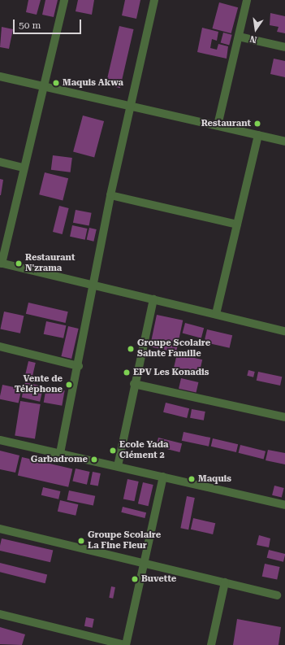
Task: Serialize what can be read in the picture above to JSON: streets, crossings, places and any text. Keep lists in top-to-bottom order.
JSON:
{
  "places": [
    "Maquis Akwa",
    "Restaurant",
    "Restaurant N'zrama",
    "Groupe Scolaire Sainte Famille",
    "EPV Les Konadis",
    "Vente de Téléphone",
    "Ecole Yada Clément 2",
    "Garbadrome",
    "Maquis",
    "Groupe Scolaire La Fine Fleur",
    "Buvette"
  ],
  "scale_bar": "50 m",
  "north": "bottom"
}
